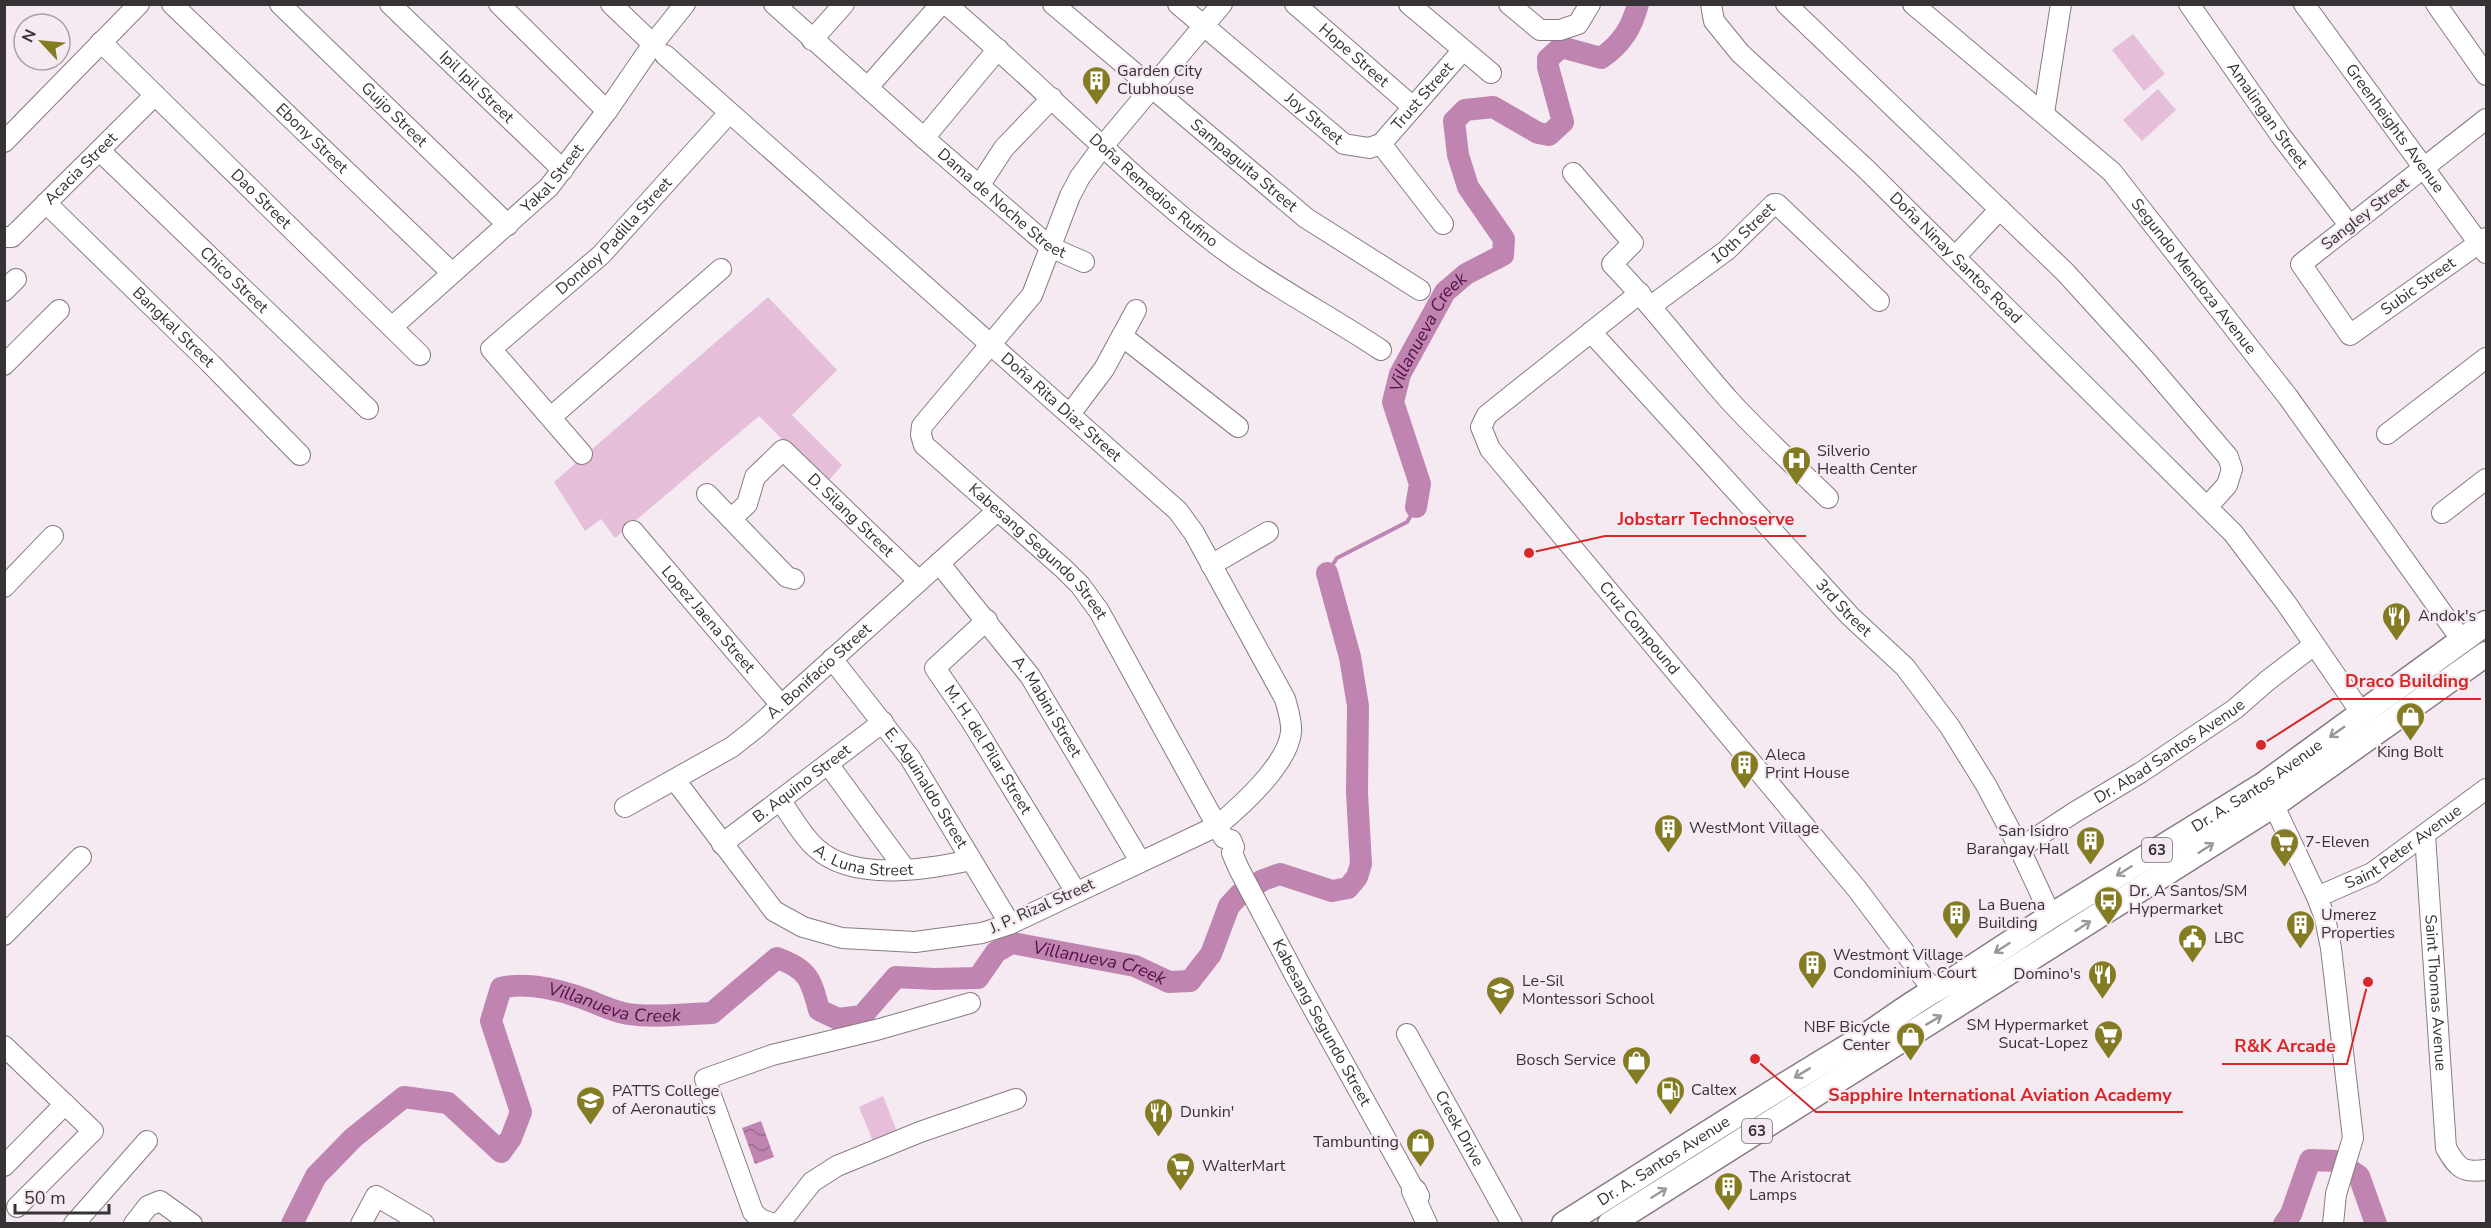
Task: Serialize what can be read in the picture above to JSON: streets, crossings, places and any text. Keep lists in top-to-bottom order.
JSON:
{
  "streets": {
    "main road": ["Dr. A. Santos Avenue", "63"],
    "street": [
      "Hope Street",
      "Ipil Ipil Street",
      "Trust Street",
      "Guijo Street",
      "Amalingan Street",
      "Joy Street",
      "Greenheights Avenue",
      "Ebony Street",
      "Sampaguita Street",
      "Acacia Street",
      "Yakal Street",
      "Doña Remedios Rufino",
      "Dao Street",
      "Dama de Noche Street",
      "Sangley Street",
      "Dondoy Padilla Street",
      "10th Street",
      "Doña Ninay Santos Road",
      "Segundo Mendoza Avenue",
      "Chico Street",
      "Subic Street",
      "Bangkal Street",
      "Doña Rita Diaz Street",
      "D. Silang Street",
      "Kabesang Segundo Street",
      "3rd Street",
      "Lopez Jaena Street",
      "Cruz Compound",
      "A. Bonifacio Street",
      "A. Mabini Street",
      "M. H. del Pilar Street",
      "Dr. Abad Santos Avenue",
      "B. Aquino Street",
      "E. Aguinaldo Street",
      "Saint Peter Avenue",
      "A. Luna Street",
      "J. P. Rizal Street",
      "Saint Thomas Avenue",
      "Creek Drive"
    ]
  },
  "crossings": [
    ["Hope Street", "Trust Street"],
    ["Ipil Ipil Street", "Yakal Street"],
    ["Trust Street", "Joy Street"],
    ["Guijo Street", "Yakal Street"],
    ["Amalingan Street", "Sangley Street"],
    ["Greenheights Avenue", "Sangley Street"],
    ["Greenheights Avenue", "Subic Street"],
    ["Ebony Street", "Yakal Street"],
    ["Acacia Street", "Dao Street"],
    ["Acacia Street", "Chico Street"],
    ["Acacia Street", "Bangkal Street"],
    ["Yakal Street", "Dao Street"],
    ["Yakal Street", "Doña Rita Diaz Street"],
    ["Doña Remedios Rufino", "Dama de Noche Street"],
    ["Dama de Noche Street", "Kabesang Segundo Street"],
    ["Sangley Street", "Subic Street"],
    ["Dondoy Padilla Street", "Doña Rita Diaz Street"],
    ["10th Street", "Cruz Compound"],
    ["Doña Ninay Santos Road", "Dr. Abad Santos Avenue"],
    ["Doña Ninay Santos Road", "Dr. A. Santos Avenue"],
    ["Segundo Mendoza Avenue", "Dr. A. Santos Avenue"],
    ["Doña Rita Diaz Street", "Kabesang Segundo Street"],
    ["Doña Rita Diaz Street", "J. P. Rizal Street"],
    ["D. Silang Street", "A. Bonifacio Street"],
    ["Kabesang Segundo Street", "A. Bonifacio Street"],
    ["Kabesang Segundo Street", "J. P. Rizal Street"],
    ["3rd Street", "Cruz Compound"],
    ["3rd Street", "Dr. Abad Santos Avenue"],
    ["3rd Street", "Dr. A. Santos Avenue"],
    ["Lopez Jaena Street", "A. Bonifacio Street"],
    ["Cruz Compound", "Dr. A. Santos Avenue"],
    ["A. Bonifacio Street", "A. Mabini Street"],
    ["A. Bonifacio Street", "E. Aguinaldo Street"],
    ["A. Bonifacio Street", "J. P. Rizal Street"],
    ["A. Mabini Street", "M. H. del Pilar Street"],
    ["A. Mabini Street", "J. P. Rizal Street"],
    ["M. H. del Pilar Street", "J. P. Rizal Street"],
    ["B. Aquino Street", "E. Aguinaldo Street"],
    ["B. Aquino Street", "A. Luna Street"],
    ["B. Aquino Street", "J. P. Rizal Street"],
    ["E. Aguinaldo Street", "A. Luna Street"],
    ["E. Aguinaldo Street", "J. P. Rizal Street"],
    ["Saint Peter Avenue", "Saint Thomas Avenue"]
  ],
  "water": ["Villanueva Creek"],
  "places": {
    "building": [
      "Garden City Clubhouse",
      "Aleca Print House",
      "WestMont Village",
      "San Isidro Barangay Hall",
      "La Buena Building",
      "Umerez Properties",
      "Westmont Village Condominium Court",
      "The Aristocrat Lamps"
    ],
    "hospital": ["Silverio Health Center"],
    "other": [
      "Jobstarr Technoserve",
      "Draco Building",
      "R&K Arcade",
      "Sapphire International Aviation Academy"
    ],
    "restaurant": ["Andok's", "Domino's", "Dunkin'"],
    "shop": [
      "King Bolt",
      "NBF Bicycle Center",
      "Bosch Service",
      "Tambunting"
    ],
    "supermarket": ["7-Eleven", "SM Hypermarket Sucat-Lopez", "WalterMart"],
    "bus stop": ["Dr. A Santos/SM Hypermarket"],
    "public building": ["LBC"],
    "school or university": ["Le-Sil Montessori School", "PATTS College of Aeronautics"],
    "fuel station": ["Caltex"]
  },
  "scale_bar": "50 m",
  "north": "top left"
}
